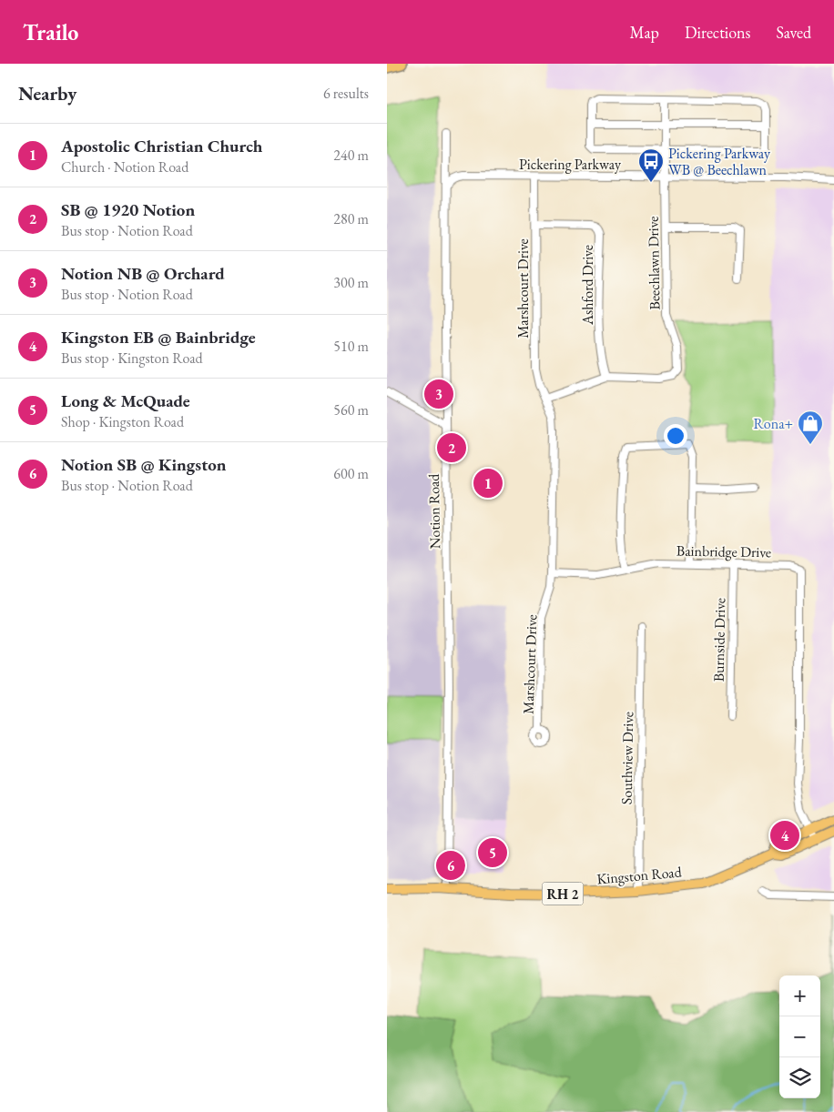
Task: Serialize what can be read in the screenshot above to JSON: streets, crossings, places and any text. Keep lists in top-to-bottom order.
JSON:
{
  "streets": {
    "main road": ["Kingston Road", "RH 2"],
    "street": [
      "Pickering Parkway",
      "Beechlawn Drive",
      "Ashford Drive",
      "Marshcourt Drive",
      "Notion Road",
      "Bainbridge Drive",
      "Burnside Drive",
      "Southview Drive"
    ]
  },
  "crossings": [
    ["Pickering Parkway", "Beechlawn Drive"],
    ["Pickering Parkway", "Marshcourt Drive"],
    ["Pickering Parkway", "Notion Road"],
    ["Beechlawn Drive", "Ashford Drive"],
    ["Beechlawn Drive", "Marshcourt Drive"],
    ["Ashford Drive", "Marshcourt Drive"],
    ["Marshcourt Drive", "Bainbridge Drive"],
    ["Notion Road", "Kingston Road"],
    ["Notion Road", "RH 2"],
    ["Bainbridge Drive", "Burnside Drive"],
    ["Bainbridge Drive", "Kingston Road"],
    ["Southview Drive", "Kingston Road"],
    ["Kingston Road", "RH 2"]
  ],
  "places": {
    "bus stop": ["Pickering Parkway WB @ Beechlawn"],
    "shop": ["Rona+"]
  },
  "page": {
    "header": "Trailo",
    "nav": ["Map", "Directions", "Saved"],
    "heading": ["Nearby", "6 results"],
    "list": [
      {
        "mark": "1",
        "name": "Apostolic Christian Church",
        "note": "Church · Notion Road",
        "value": "240 m"
      },
      {
        "mark": "2",
        "name": "SB @ 1920 Notion",
        "note": "Bus stop · Notion Road",
        "value": "280 m"
      },
      {
        "mark": "3",
        "name": "Notion NB @ Orchard",
        "note": "Bus stop · Notion Road",
        "value": "300 m"
      },
      {
        "mark": "4",
        "name": "Kingston EB @ Bainbridge",
        "note": "Bus stop · Kingston Road",
        "value": "510 m"
      },
      {
        "mark": "5",
        "name": "Long & McQuade",
        "note": "Shop · Kingston Road",
        "value": "560 m"
      },
      {
        "mark": "6",
        "name": "Notion SB @ Kingston",
        "note": "Bus stop · Notion Road",
        "value": "600 m"
      }
    ],
    "pins": [
      "3",
      "2",
      "1",
      "4",
      "5",
      "6"
    ],
    "map_buttons": ["+", "−"]
  }
}
